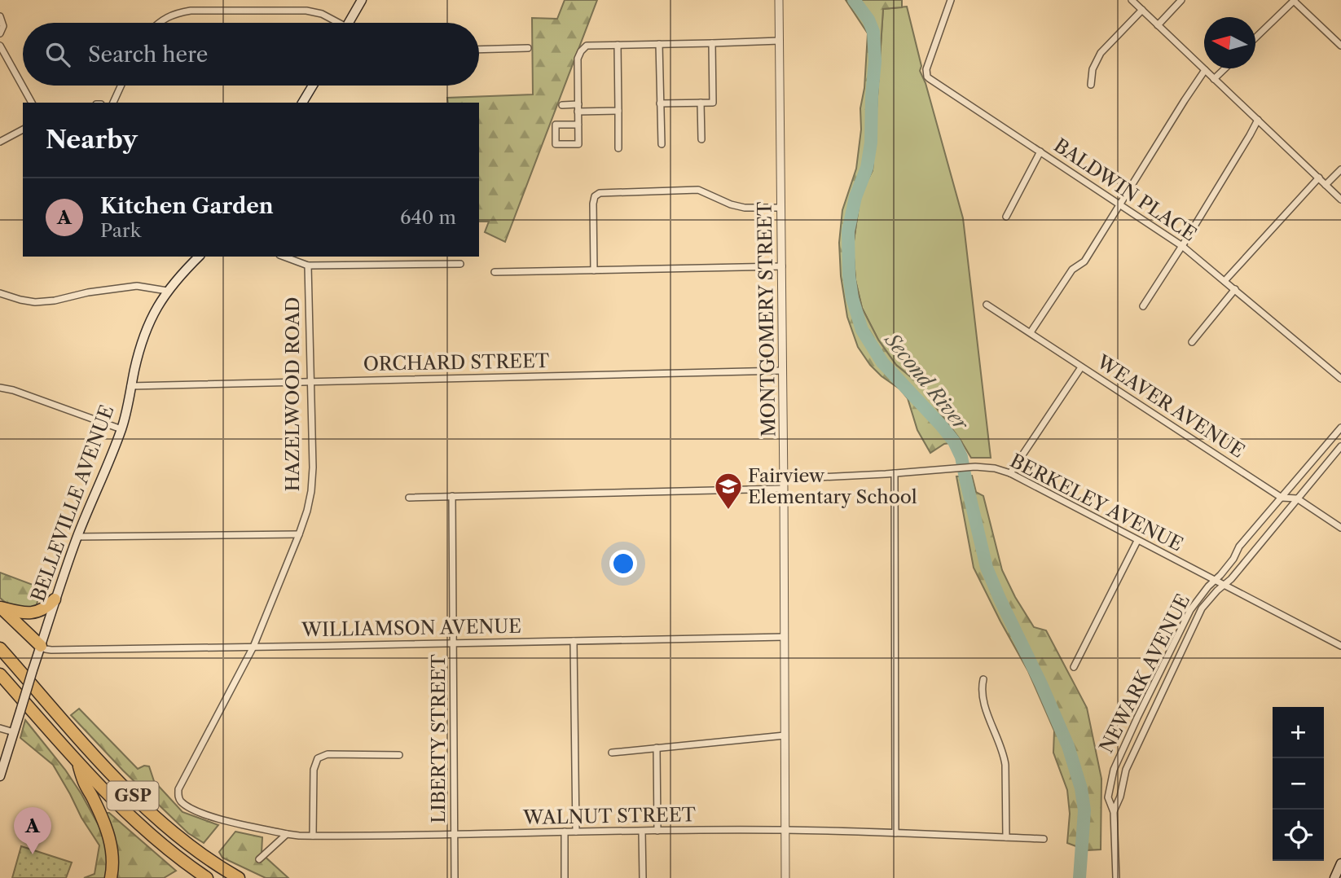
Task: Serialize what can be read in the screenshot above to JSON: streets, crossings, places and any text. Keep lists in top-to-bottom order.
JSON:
{
  "streets": {
    "highway": ["GSP"],
    "main road": ["BELLEVILLE AVENUE"],
    "street": [
      "BALDWIN PLACE",
      "MONTGOMERY STREET",
      "ORCHARD STREET",
      "HAZELWOOD ROAD",
      "WEAVER AVENUE",
      "BERKELEY AVENUE",
      "WILLIAMSON AVENUE",
      "NEWARK AVENUE",
      "LIBERTY STREET",
      "WALNUT STREET"
    ]
  },
  "crossings": [
    ["MONTGOMERY STREET", "ORCHARD STREET"],
    ["MONTGOMERY STREET", "BERKELEY AVENUE"],
    ["MONTGOMERY STREET", "WILLIAMSON AVENUE"],
    ["MONTGOMERY STREET", "WALNUT STREET"],
    ["ORCHARD STREET", "HAZELWOOD ROAD"],
    ["ORCHARD STREET", "BELLEVILLE AVENUE"],
    ["HAZELWOOD ROAD", "WILLIAMSON AVENUE"],
    ["HAZELWOOD ROAD", "WALNUT STREET"],
    ["WEAVER AVENUE", "NEWARK AVENUE"],
    ["BERKELEY AVENUE", "NEWARK AVENUE"],
    ["BELLEVILLE AVENUE", "WILLIAMSON AVENUE"],
    ["WILLIAMSON AVENUE", "LIBERTY STREET"],
    ["LIBERTY STREET", "WALNUT STREET"]
  ],
  "water": ["Second River"],
  "places": {
    "school or university": ["Fairview Elementary School"]
  },
  "north": "left",
  "page": {
    "search": "Search here",
    "heading": "Nearby",
    "list": [
      {
        "mark": "A",
        "name": "Kitchen Garden",
        "note": "Park",
        "value": "640 m"
      }
    ],
    "map_buttons": ["+", "−"],
    "pins": "A"
  }
}
